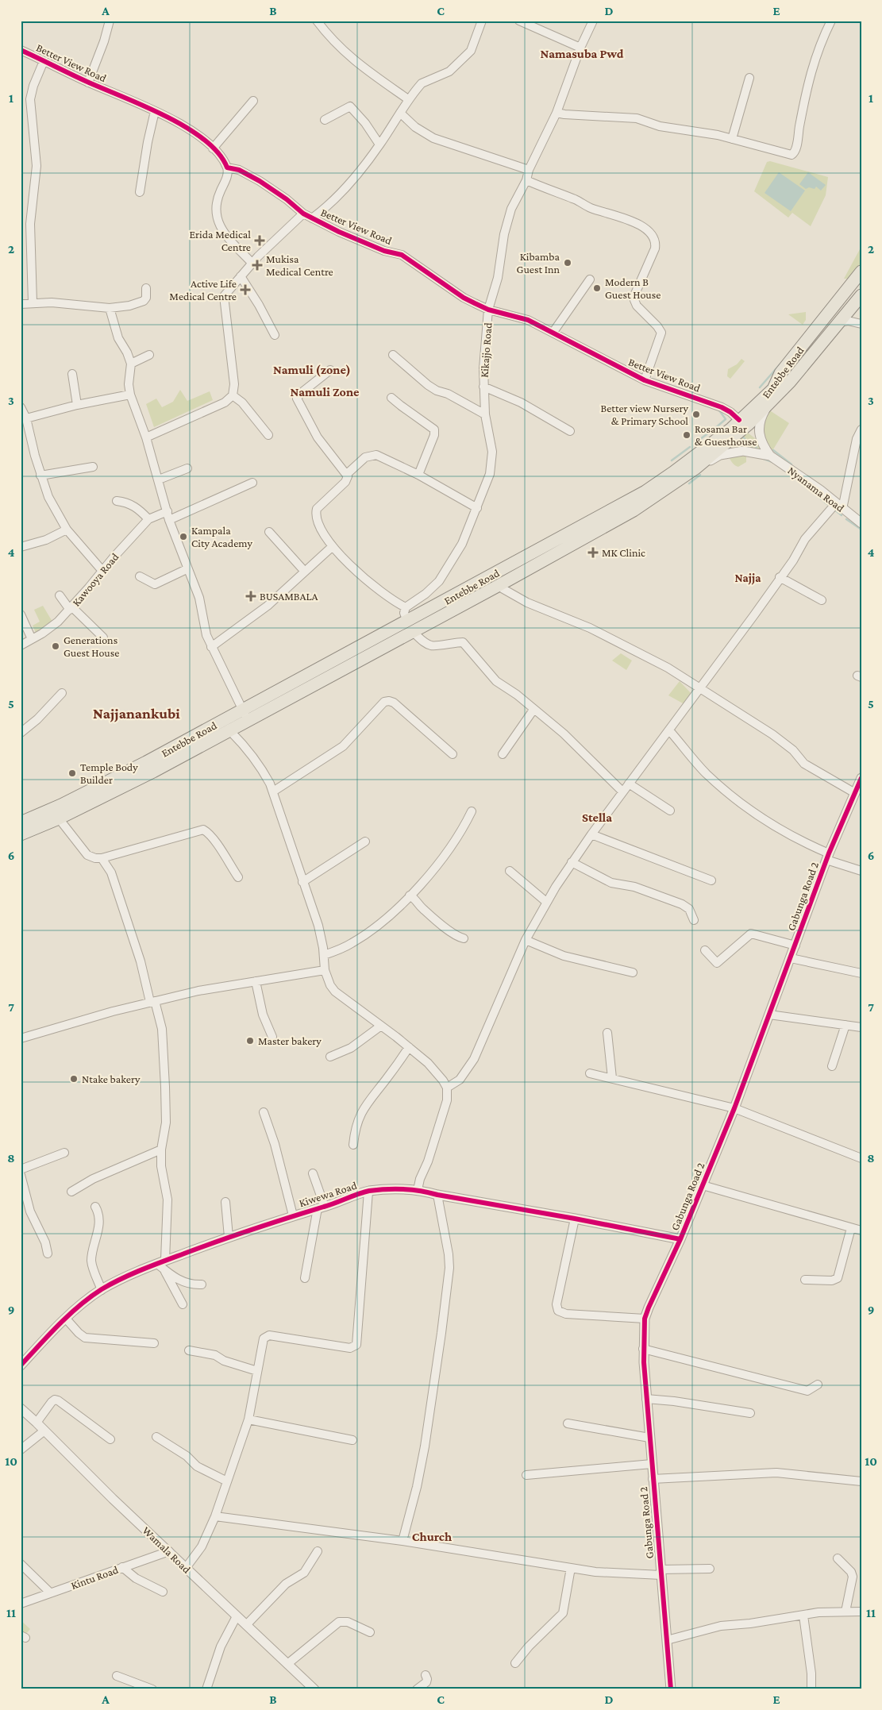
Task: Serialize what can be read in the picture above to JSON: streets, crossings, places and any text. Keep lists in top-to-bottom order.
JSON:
{
  "streets": {
    "main road": ["Entebbe Road"],
    "street": [
      "Better View Road",
      "Kikajjo Road",
      "Nyanama Road",
      "Kawooya Road",
      "Gabunga Road 2",
      "Kiwewa Road",
      "Wamala Road",
      "Kintu Road"
    ]
  },
  "crossings": [
    ["Better View Road", "Kikajjo Road"],
    ["Better View Road", "Entebbe Road"],
    ["Entebbe Road", "Nyanama Road"],
    ["Gabunga Road 2", "Kiwewa Road"],
    ["Wamala Road", "Kintu Road"]
  ],
  "districts": [
    "Namasuba Pwd",
    "Namuli (zone)",
    "Namuli Zone",
    "Najja",
    "Najjanankubi",
    "Stella",
    "Church"
  ],
  "places": {
    "health": [
      "Erida Medical Centre",
      "Mukisa Medical Centre",
      "Active Life Medical Centre",
      "MK Clinic",
      "BUSAMBALA"
    ],
    "other": [
      "Kibamba Guest Inn",
      "Modern B Guest House",
      "Better view Nursery & Primary School",
      "Rosama Bar & Guesthouse",
      "Kampala City Academy",
      "Generations Guest House",
      "Temple Body Builder",
      "Master bakery",
      "Ntake bakery"
    ]
  },
  "grid": {
    "columns": [
      "A",
      "B",
      "C",
      "D",
      "E"
    ],
    "rows": [
      "1",
      "2",
      "3",
      "4",
      "5",
      "6",
      "7",
      "8",
      "9",
      "10",
      "11"
    ]
  }
}
